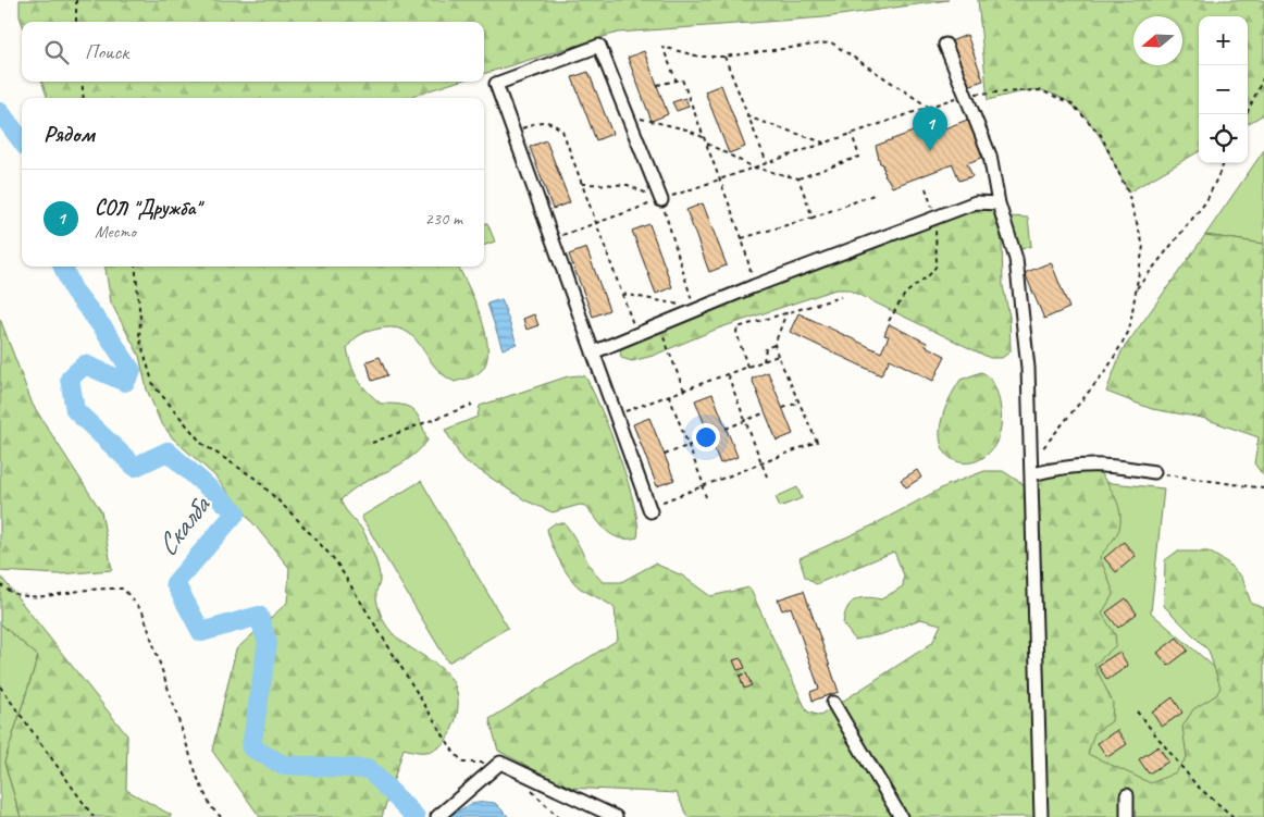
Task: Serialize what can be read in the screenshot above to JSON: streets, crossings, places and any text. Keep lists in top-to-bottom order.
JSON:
{
  "water": ["Скалба"],
  "north": "left",
  "page": {
    "map_buttons": ["+", "−"],
    "search": "Поиск",
    "heading": "Рядом",
    "pins": "1",
    "list": [
      {
        "mark": "1",
        "name": "СОЛ \"Дружба\"",
        "note": "Место",
        "value": "230 m"
      }
    ]
  }
}
